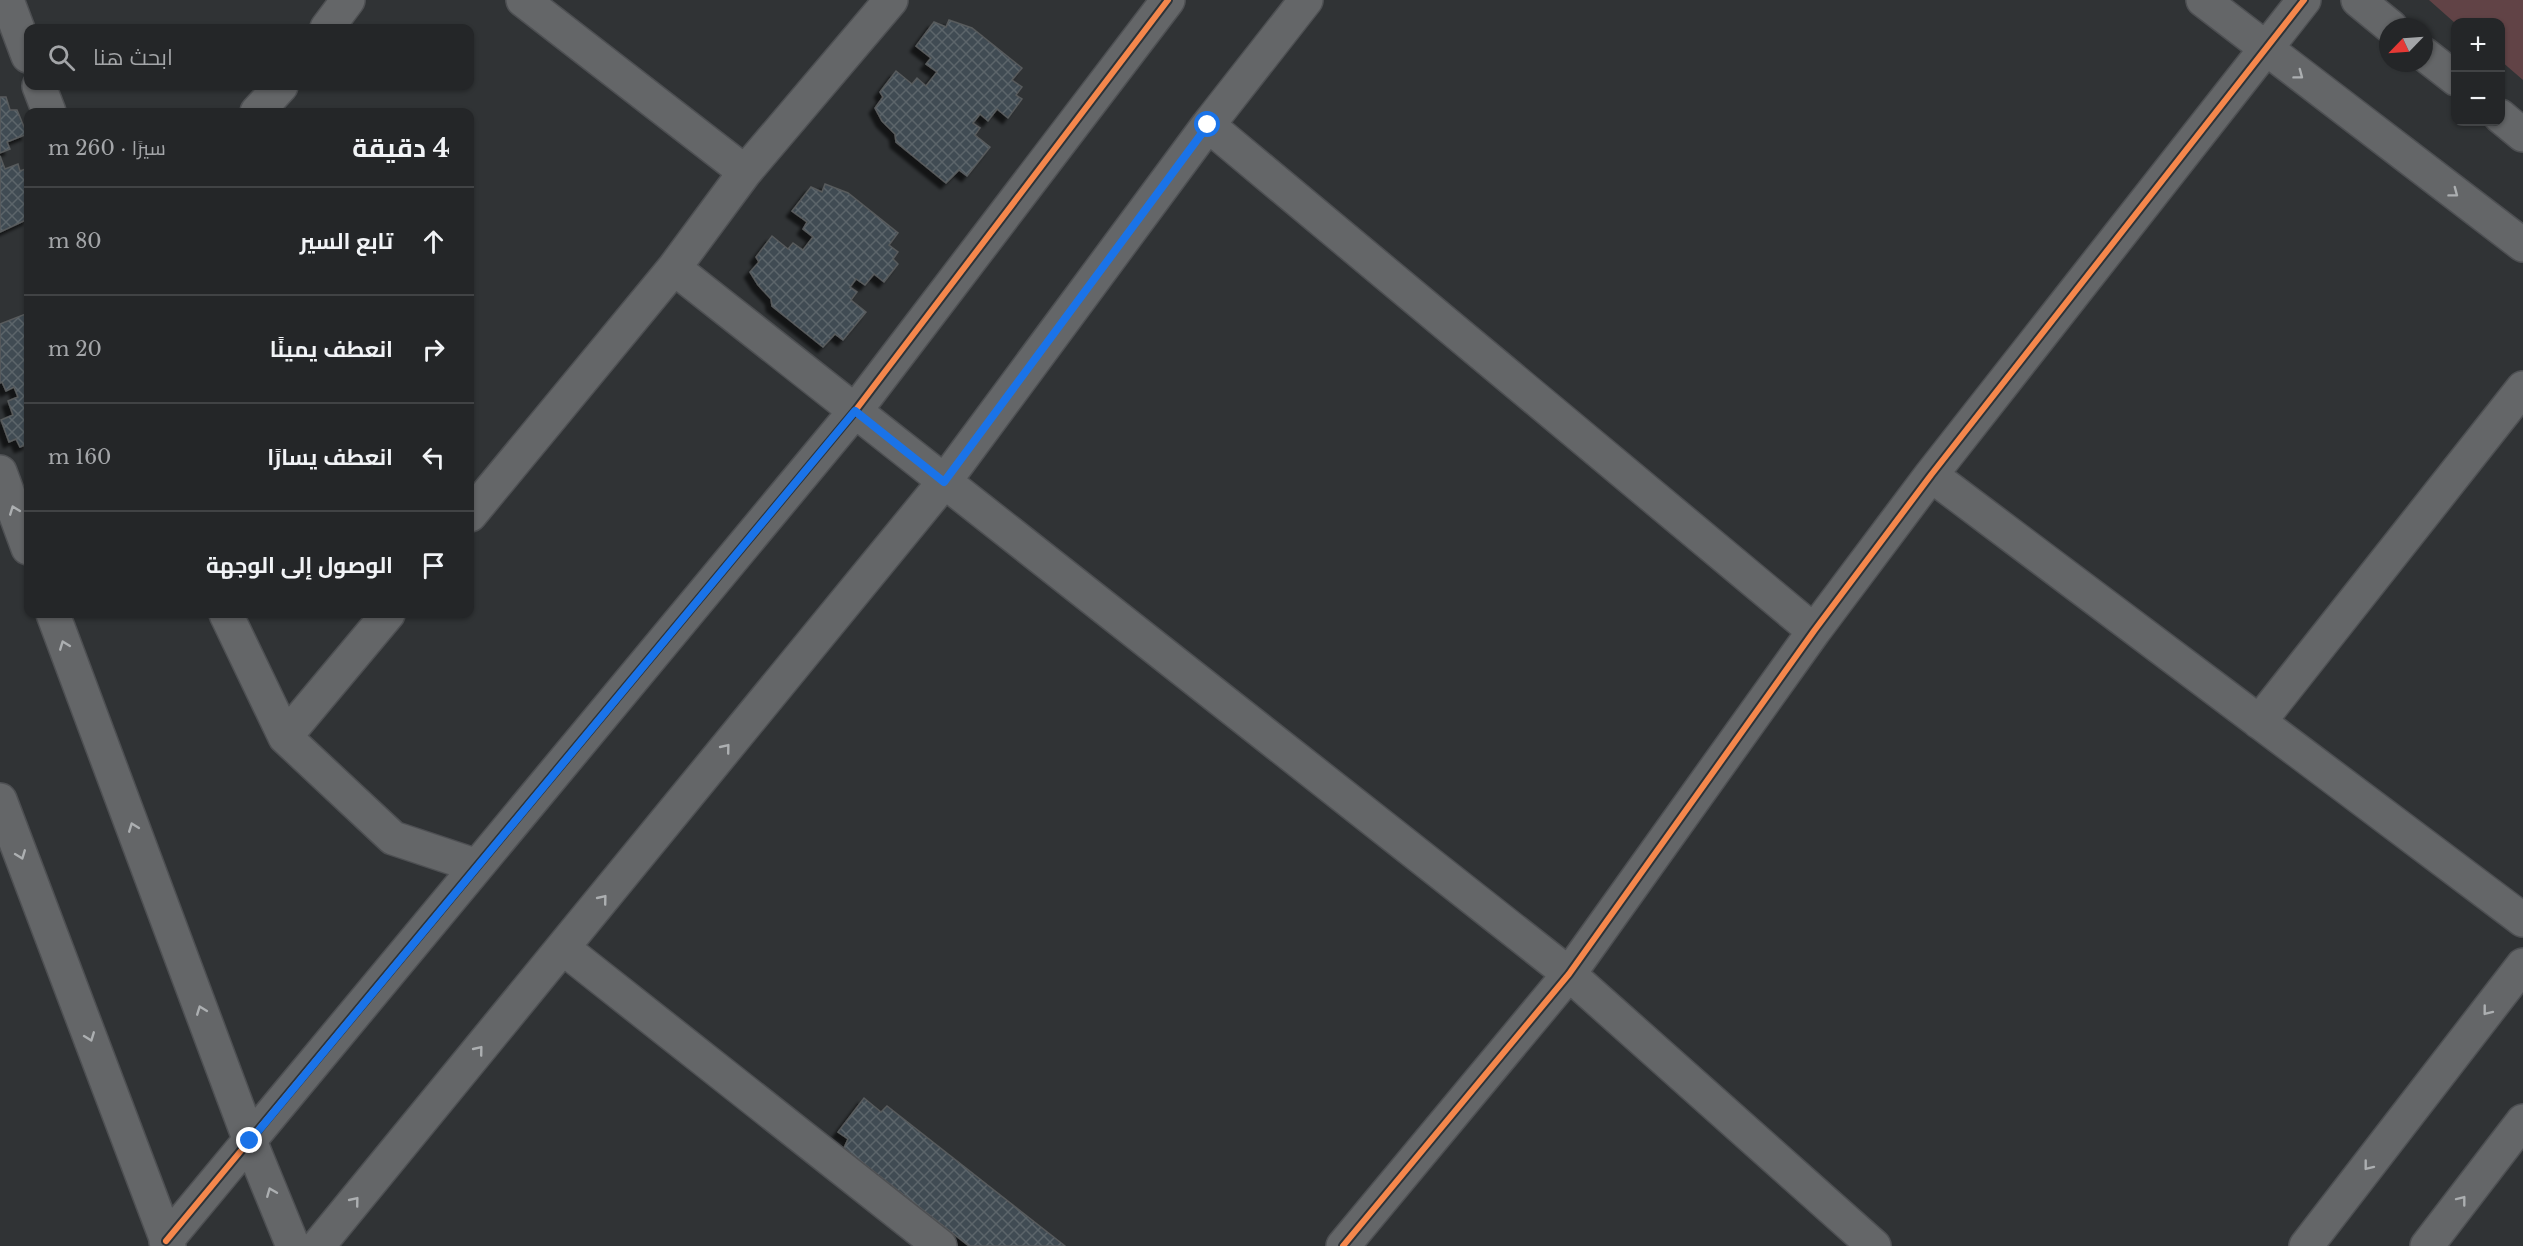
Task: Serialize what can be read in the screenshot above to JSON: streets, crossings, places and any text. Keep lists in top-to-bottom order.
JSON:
{
  "north": "bottom left",
  "page": {
    "map_buttons": ["+", "−"],
    "search": "ابحث هنا",
    "heading": ["4 دقيقة", "سيرًا · 260 m"],
    "list": [
      ["تابع السير", "80 m"],
      ["انعطف يمينًا", "20 m"],
      ["انعطف يسارًا", "160 m"],
      "الوصول إلى الوجهة"
    ]
  }
}
